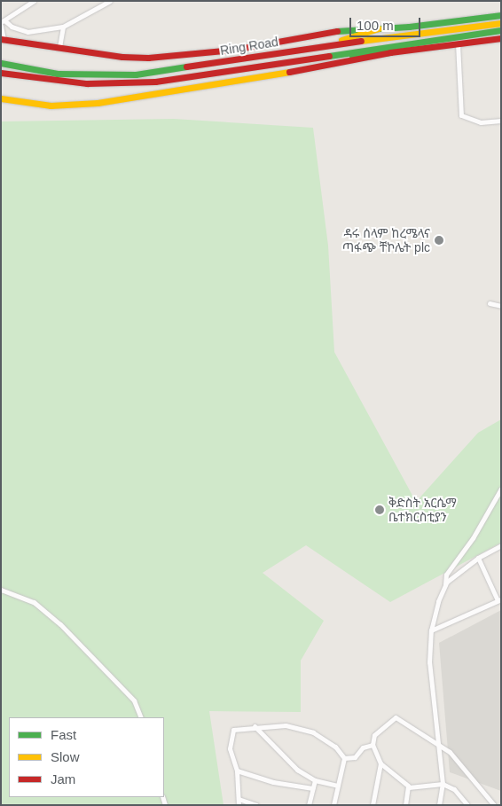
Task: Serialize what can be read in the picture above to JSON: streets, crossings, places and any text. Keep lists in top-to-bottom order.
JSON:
{
  "streets": {
    "main road": ["Ring Road"]
  },
  "places": ["ዳሩ ሰላም ከረሜላና ጣፋጭ ቸኮሌት plc", "ቅድስት አርሴማ ቤተክርስቲያን"],
  "legend": ["Fast", "Slow", "Jam"],
  "scale_bar": "100 m"
}
